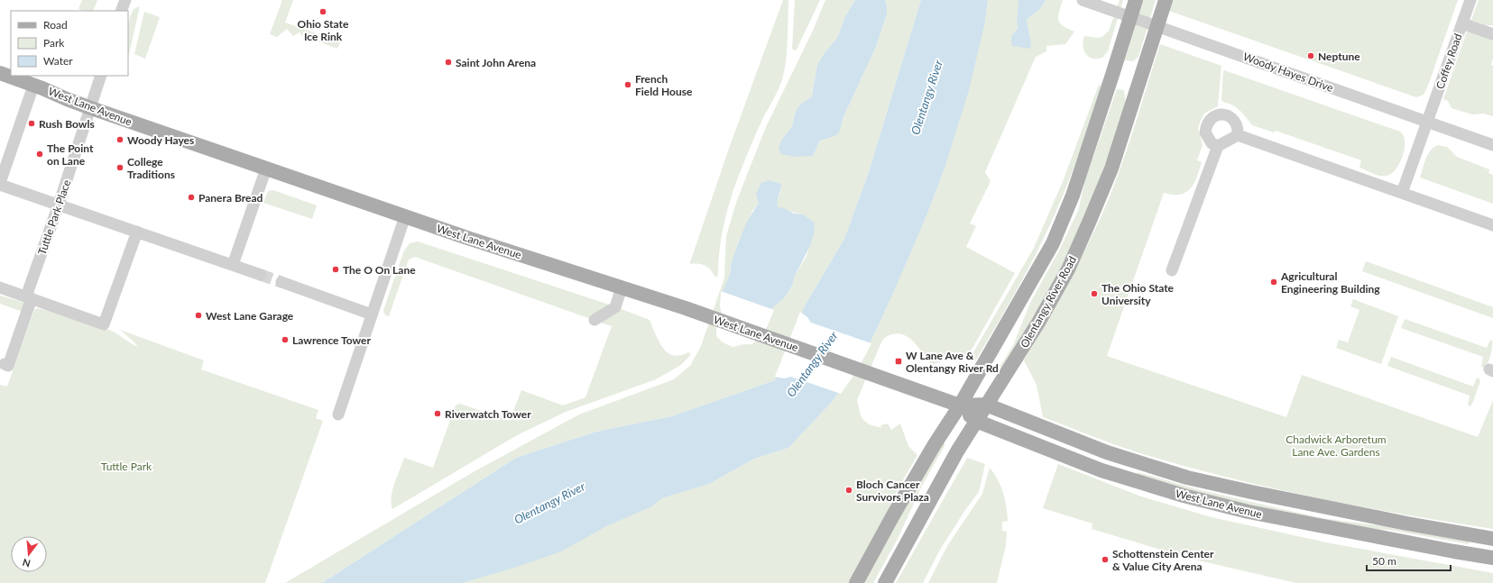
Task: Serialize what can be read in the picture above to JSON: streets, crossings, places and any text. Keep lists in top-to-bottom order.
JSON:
{
  "streets": {
    "main road": ["West Lane Avenue", "Olentangy River Road"],
    "street": ["Coffey Road", "Woody Hayes Drive", "Tuttle Park Place"]
  },
  "crossings": [
    ["Coffey Road", "Woody Hayes Drive"],
    ["West Lane Avenue", "Tuttle Park Place"],
    ["West Lane Avenue", "Olentangy River Road"]
  ],
  "water": ["Olentangy River"],
  "parks": ["Chadwick Arboretum Lane Ave. Gardens", "Tuttle Park"],
  "places": {
    "other": [
      "Ohio State Ice Rink",
      "Neptune",
      "Saint John Arena",
      "French Field House",
      "Rush Bowls",
      "Woody Hayes",
      "The Point on Lane",
      "College Traditions",
      "Panera Bread",
      "The O On Lane",
      "Agricultural Engineering Building",
      "The Ohio State University",
      "West Lane Garage",
      "Lawrence Tower",
      "Riverwatch Tower",
      "Bloch Cancer Survivors Plaza",
      "Schottenstein Center & Value City Arena"
    ],
    "transit": ["W Lane Ave & Olentangy River Rd"]
  },
  "legend": ["Road", "Park", "Water"],
  "scale_bar": "50 m",
  "north": "bottom"
}
